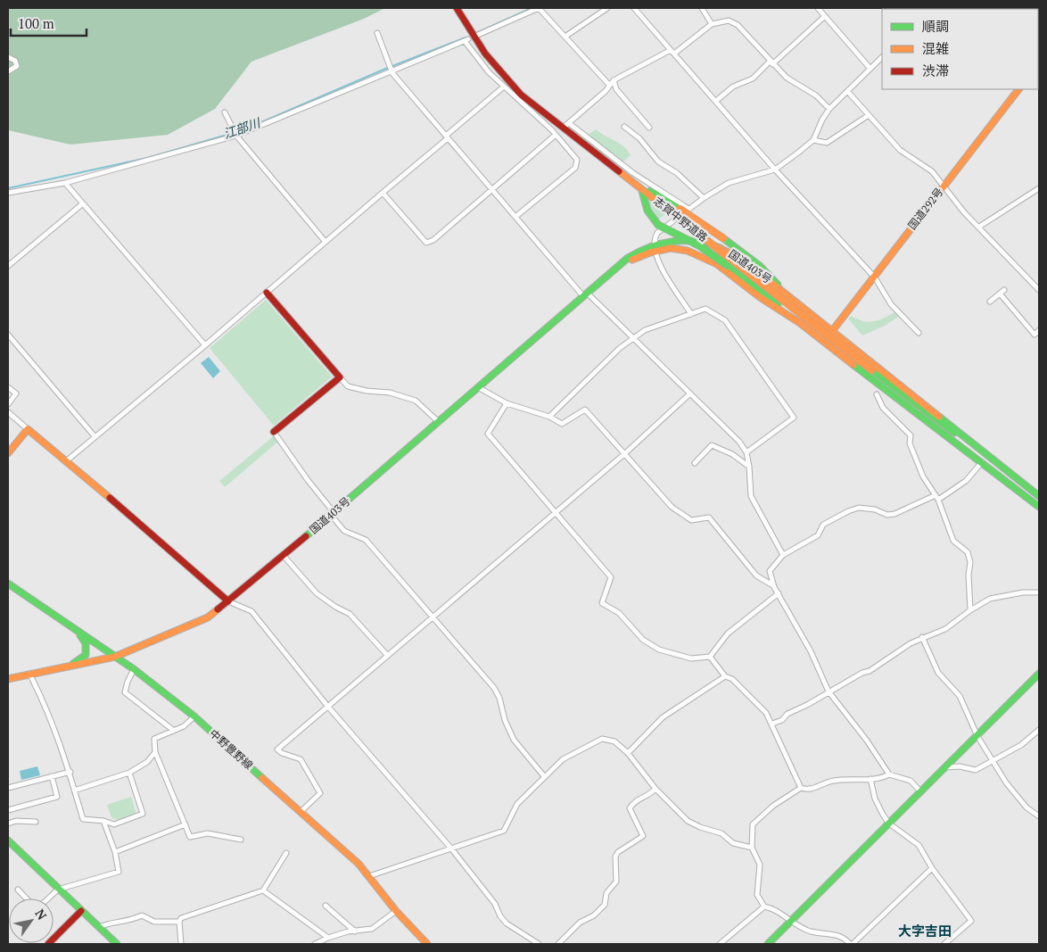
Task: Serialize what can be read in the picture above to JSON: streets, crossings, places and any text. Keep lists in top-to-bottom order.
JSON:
{
  "streets": {
    "main road": [
      "国道292号",
      "志賀中野道路",
      "国道403号",
      "中野豊野線"
    ]
  },
  "crossings": [
    ["国道292号", "国道403号"],
    ["国道403号", "中野豊野線"]
  ],
  "districts": ["大字吉田"],
  "water": ["江部川"],
  "legend": ["順調", "混雑", "渋滞"],
  "scale_bar": "100 m",
  "north": "top right"
}
